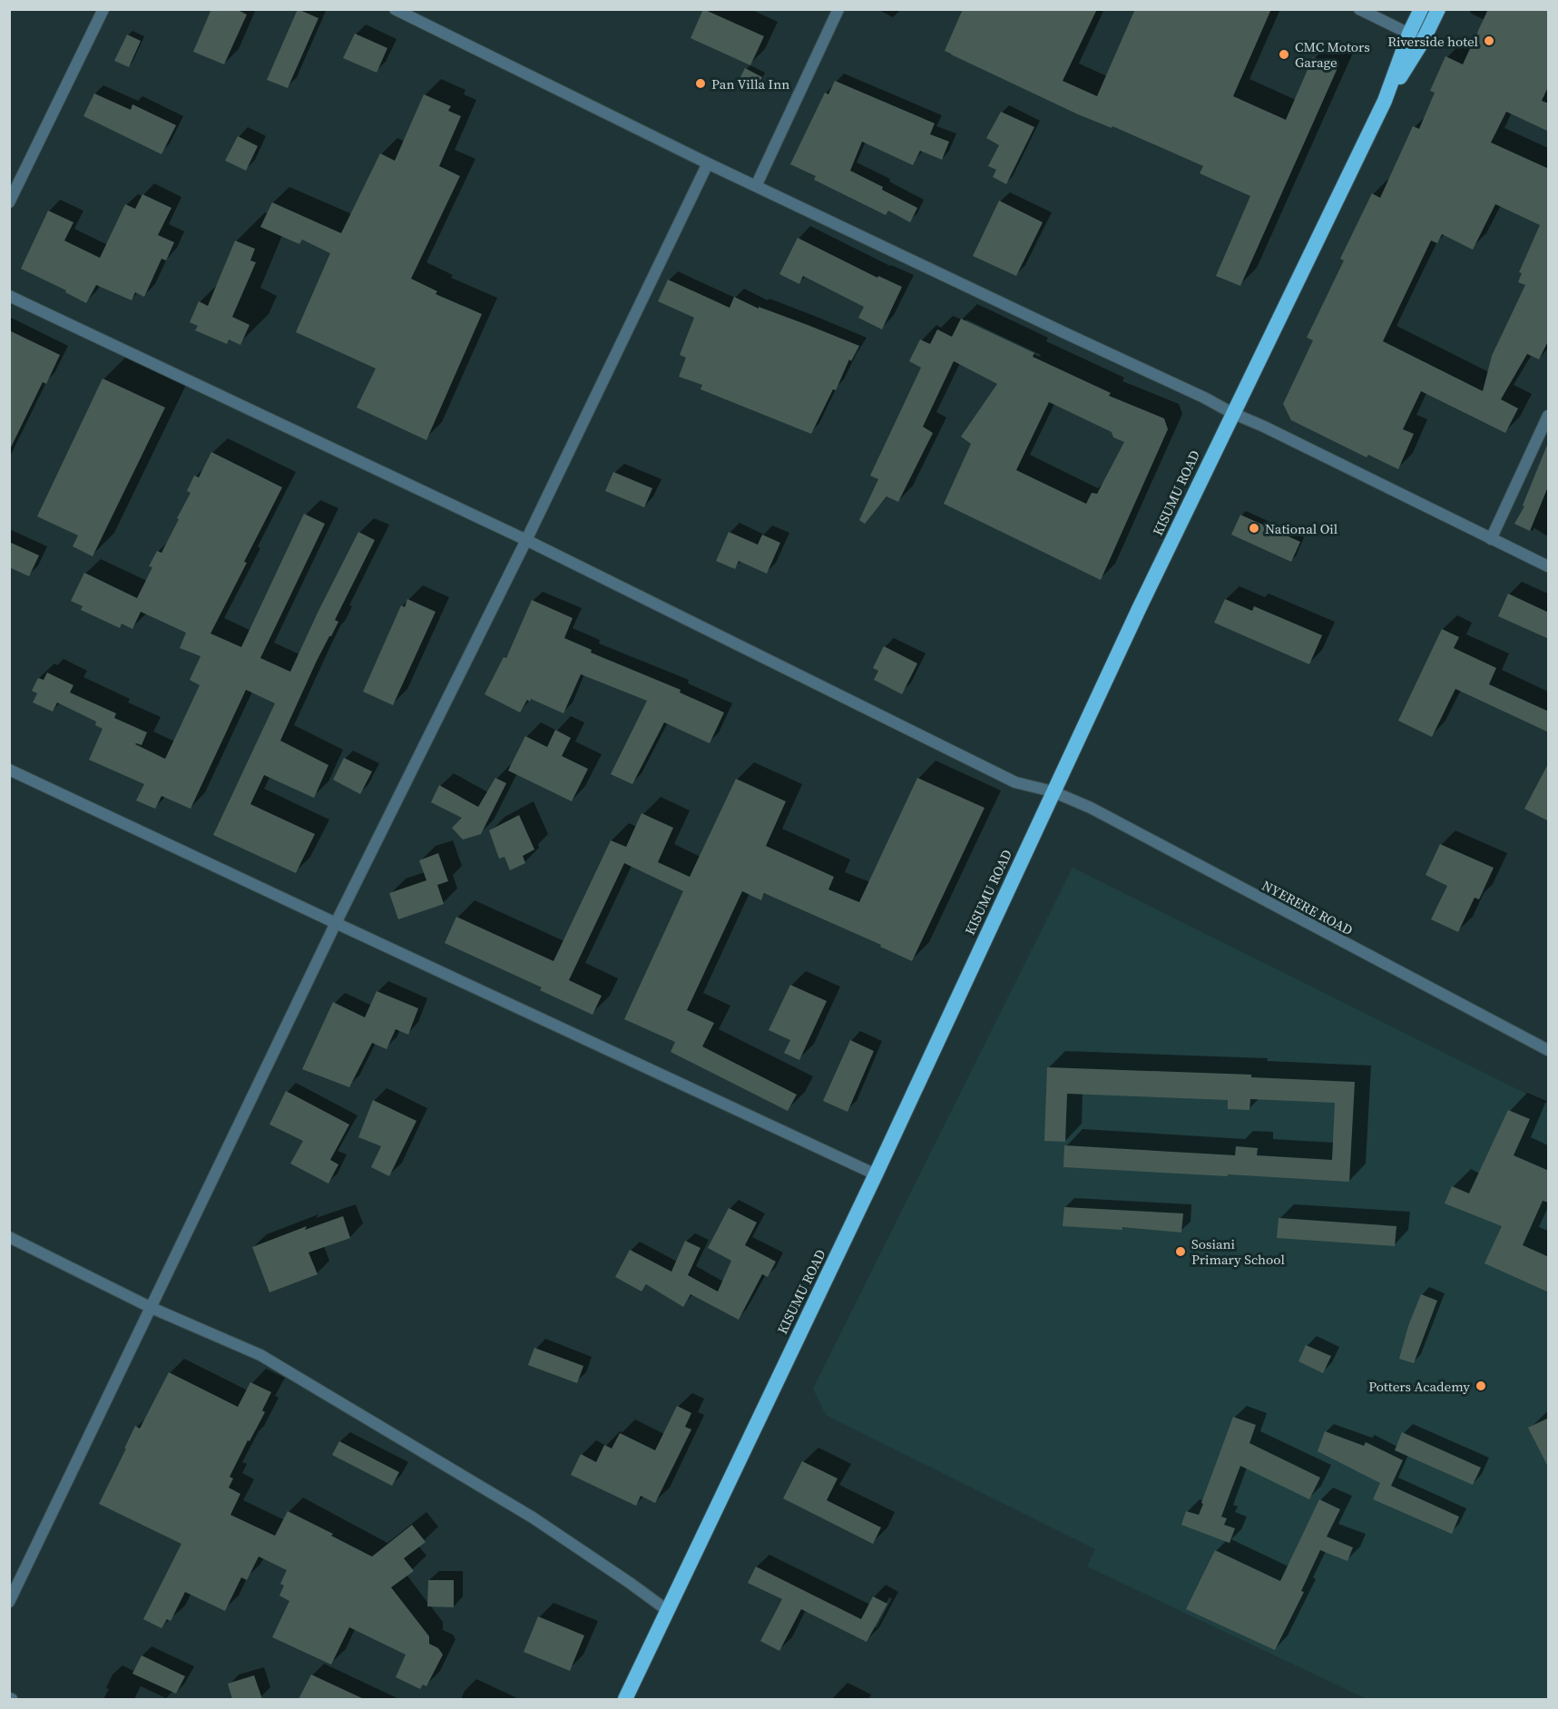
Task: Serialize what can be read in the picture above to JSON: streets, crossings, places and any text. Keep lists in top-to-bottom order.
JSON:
{
  "streets": {
    "highway": ["KISUMU ROAD"],
    "street": ["NYERERE ROAD"]
  },
  "crossings": [
    ["KISUMU ROAD", "NYERERE ROAD"]
  ],
  "places": [
    "Riverside hotel",
    "CMC Motors Garage",
    "Pan Villa Inn",
    "National Oil",
    "Sosiani Primary School",
    "Potters Academy"
  ]
}
